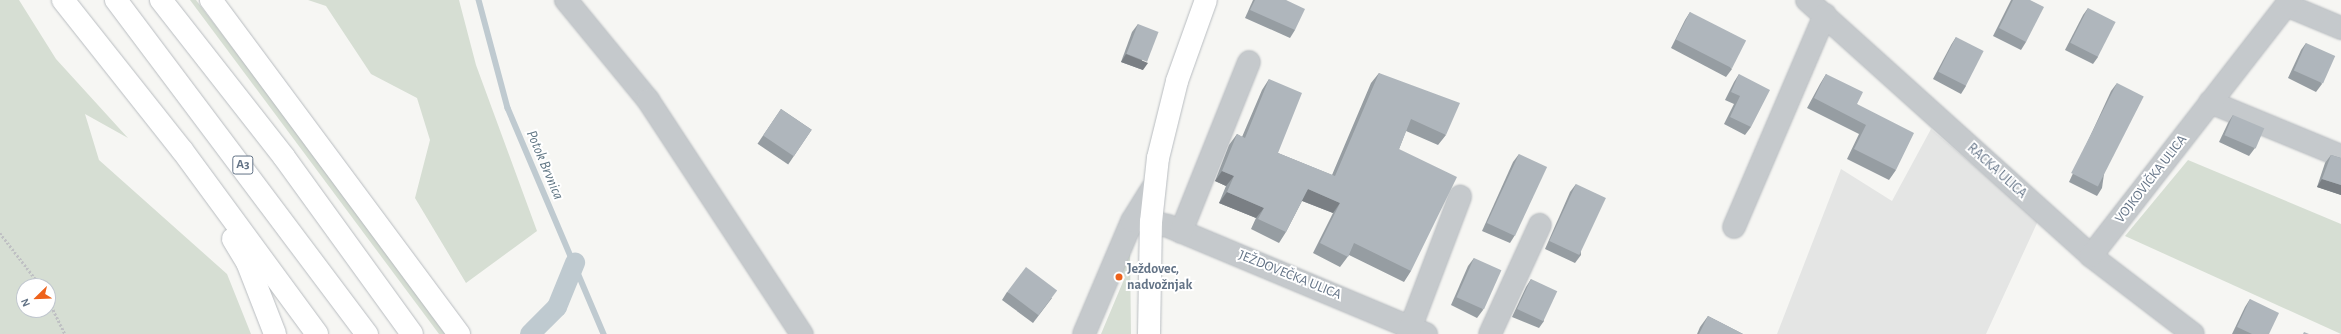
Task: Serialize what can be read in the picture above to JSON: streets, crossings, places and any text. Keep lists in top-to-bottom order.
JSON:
{
  "streets": {
    "main road": ["A3"],
    "street": ["RACKA ULICA", "VOJKOVIČKA ULICA", "JEŽDOVEČKA ULICA"]
  },
  "crossings": [
    ["RACKA ULICA", "VOJKOVIČKA ULICA"]
  ],
  "water": ["Potok Brvnica"],
  "places": ["Ježdovec, nadvožnjak"],
  "north": "bottom left"
}
